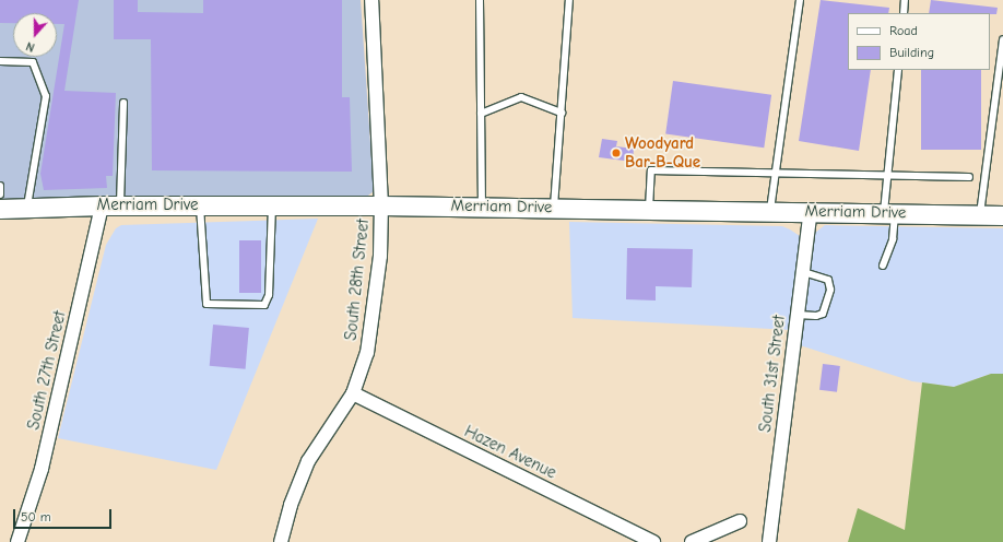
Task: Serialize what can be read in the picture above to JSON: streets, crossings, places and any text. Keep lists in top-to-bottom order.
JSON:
{
  "streets": {
    "main road": ["Merriam Drive"],
    "street": [
      "South 28th Street",
      "South 27th Street",
      "South 31st Street",
      "Hazen Avenue"
    ]
  },
  "crossings": [
    ["Merriam Drive", "South 28th Street"],
    ["Merriam Drive", "South 27th Street"],
    ["Merriam Drive", "South 31st Street"],
    ["South 28th Street", "Hazen Avenue"]
  ],
  "places": ["Woodyard Bar-B-Que"],
  "legend": ["Road", "Building"],
  "scale_bar": "50 m",
  "north": "bottom"
}
